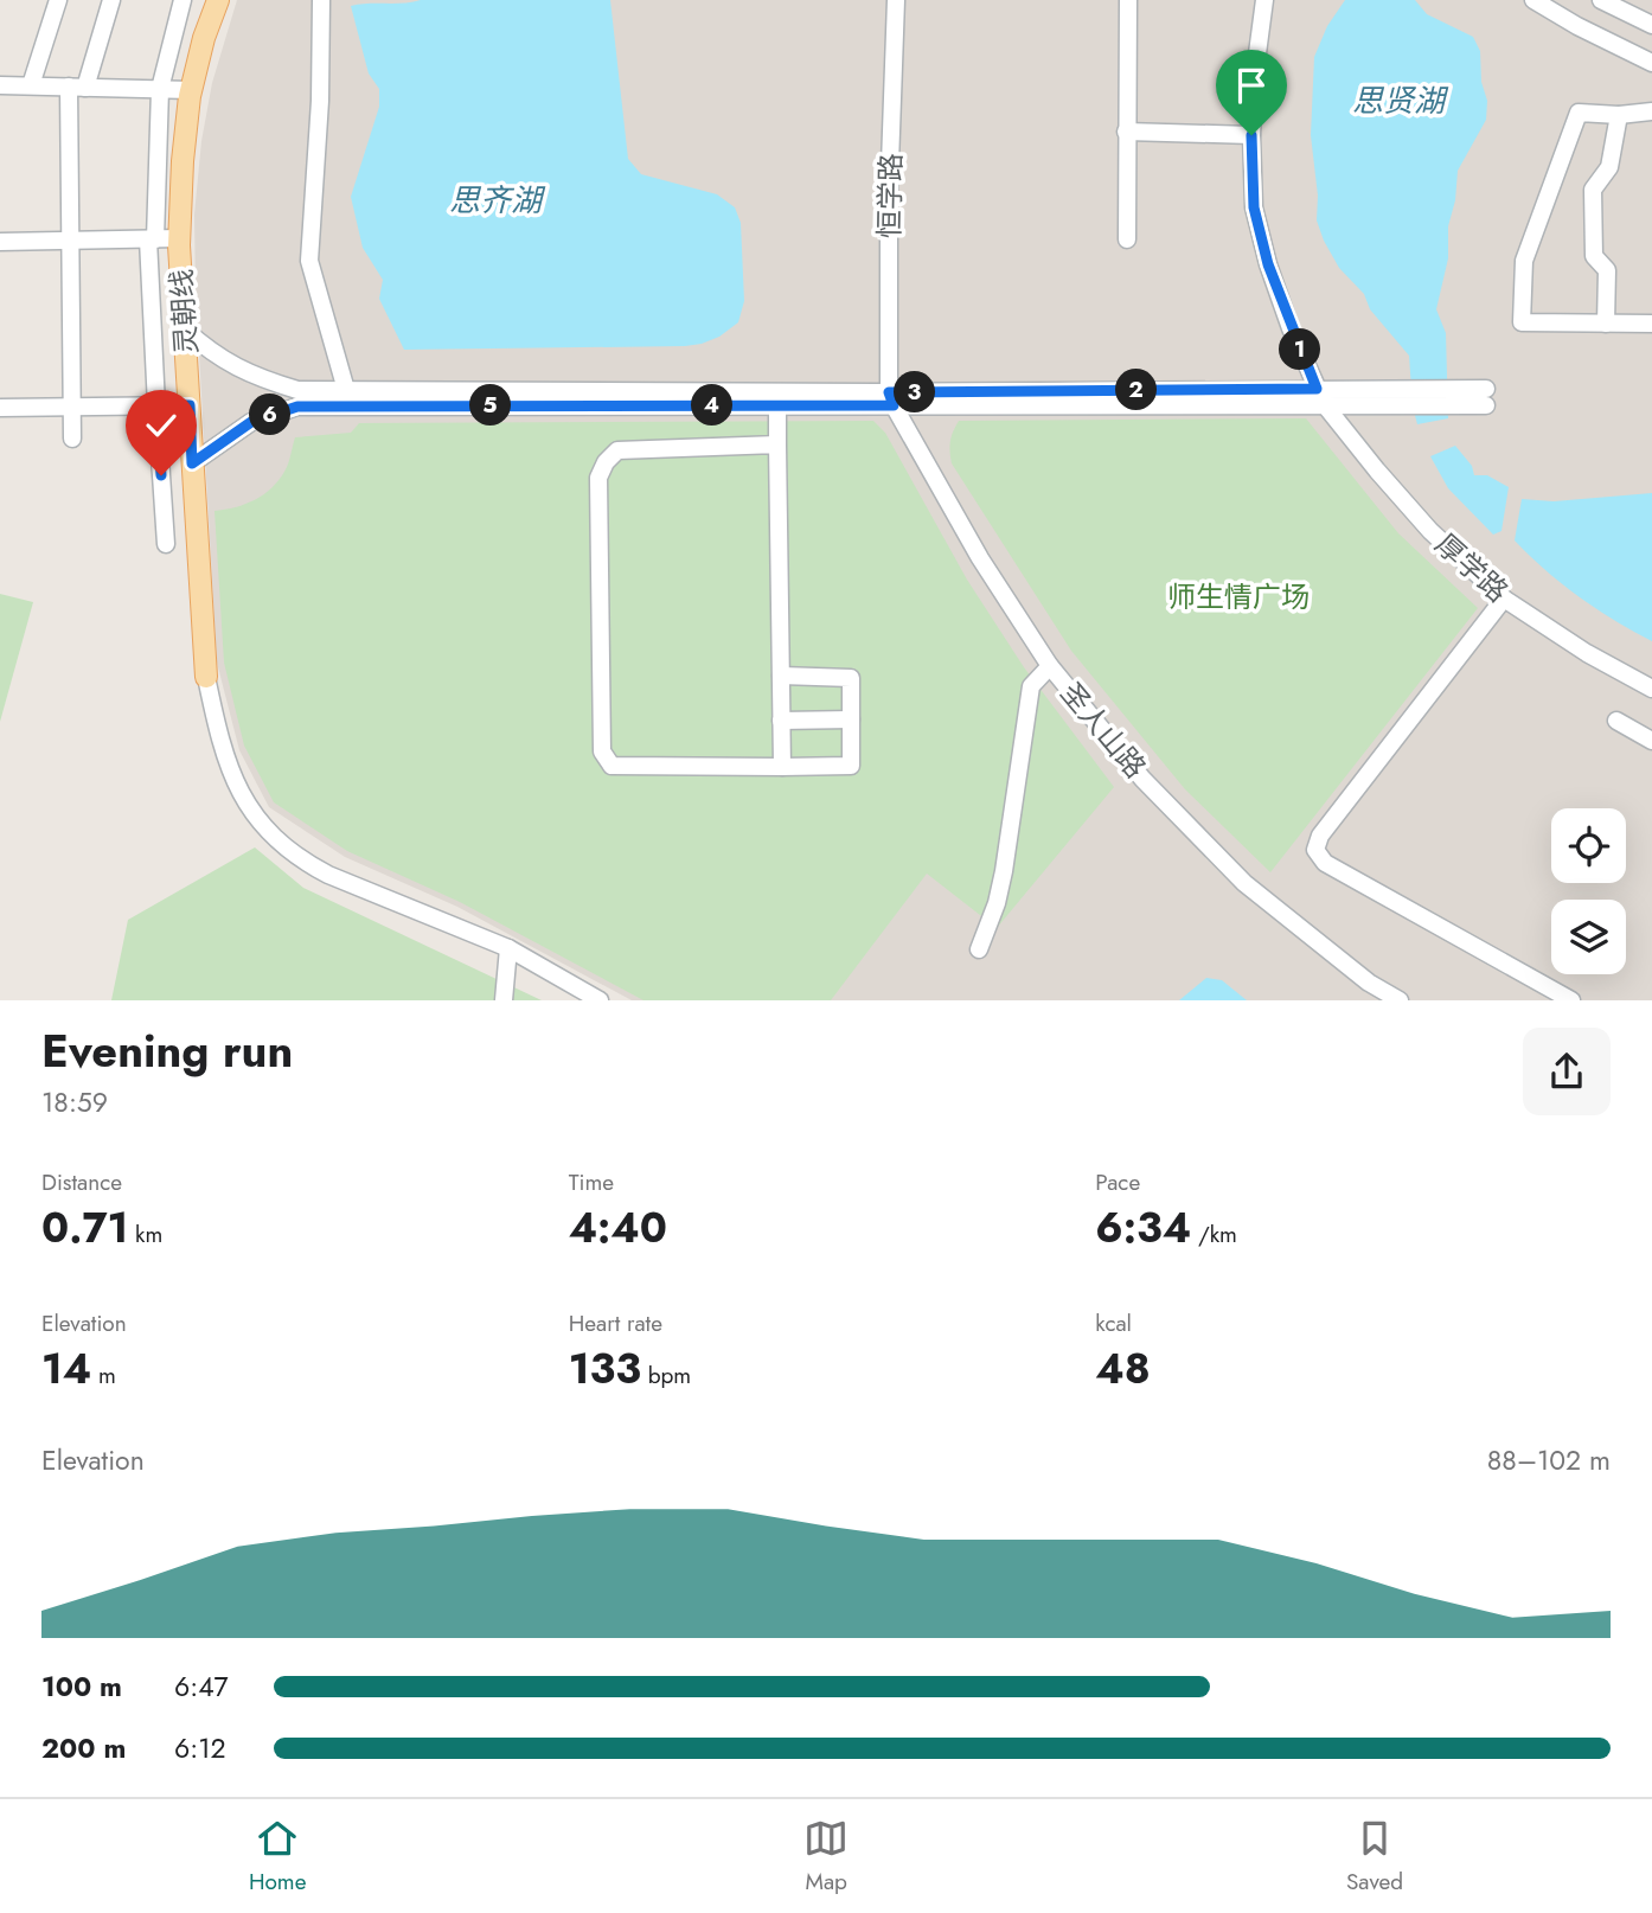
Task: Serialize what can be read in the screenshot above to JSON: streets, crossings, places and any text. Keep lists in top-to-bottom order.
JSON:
{
  "streets": {
    "main road": ["灵朝线"],
    "street": ["恒学路", "厚学路", "圣人山路"]
  },
  "crossings": [
    ["恒学路", "圣人山路"]
  ],
  "water": ["思贤湖", "思齐湖"],
  "parks": ["师生情广场"],
  "page": {
    "pins": [
      "1",
      "2",
      "3",
      "4",
      "5",
      "6"
    ],
    "heading": ["Evening run", "18:59"],
    "stats": [
      ["Distance", "0.71 km"],
      ["Time", "4:40"],
      ["Pace", "6:34 /km"],
      ["Elevation", "14 m"],
      ["Heart rate", "133 bpm"],
      ["kcal", "48"]
    ],
    "chart": ["Elevation", "88–102 m"],
    "list": [
      {
        "name": "100 m",
        "note": "6:47"
      },
      {
        "name": "200 m",
        "note": "6:12"
      }
    ],
    "tabs": ["Home", "Map", "Saved"]
  }
}
